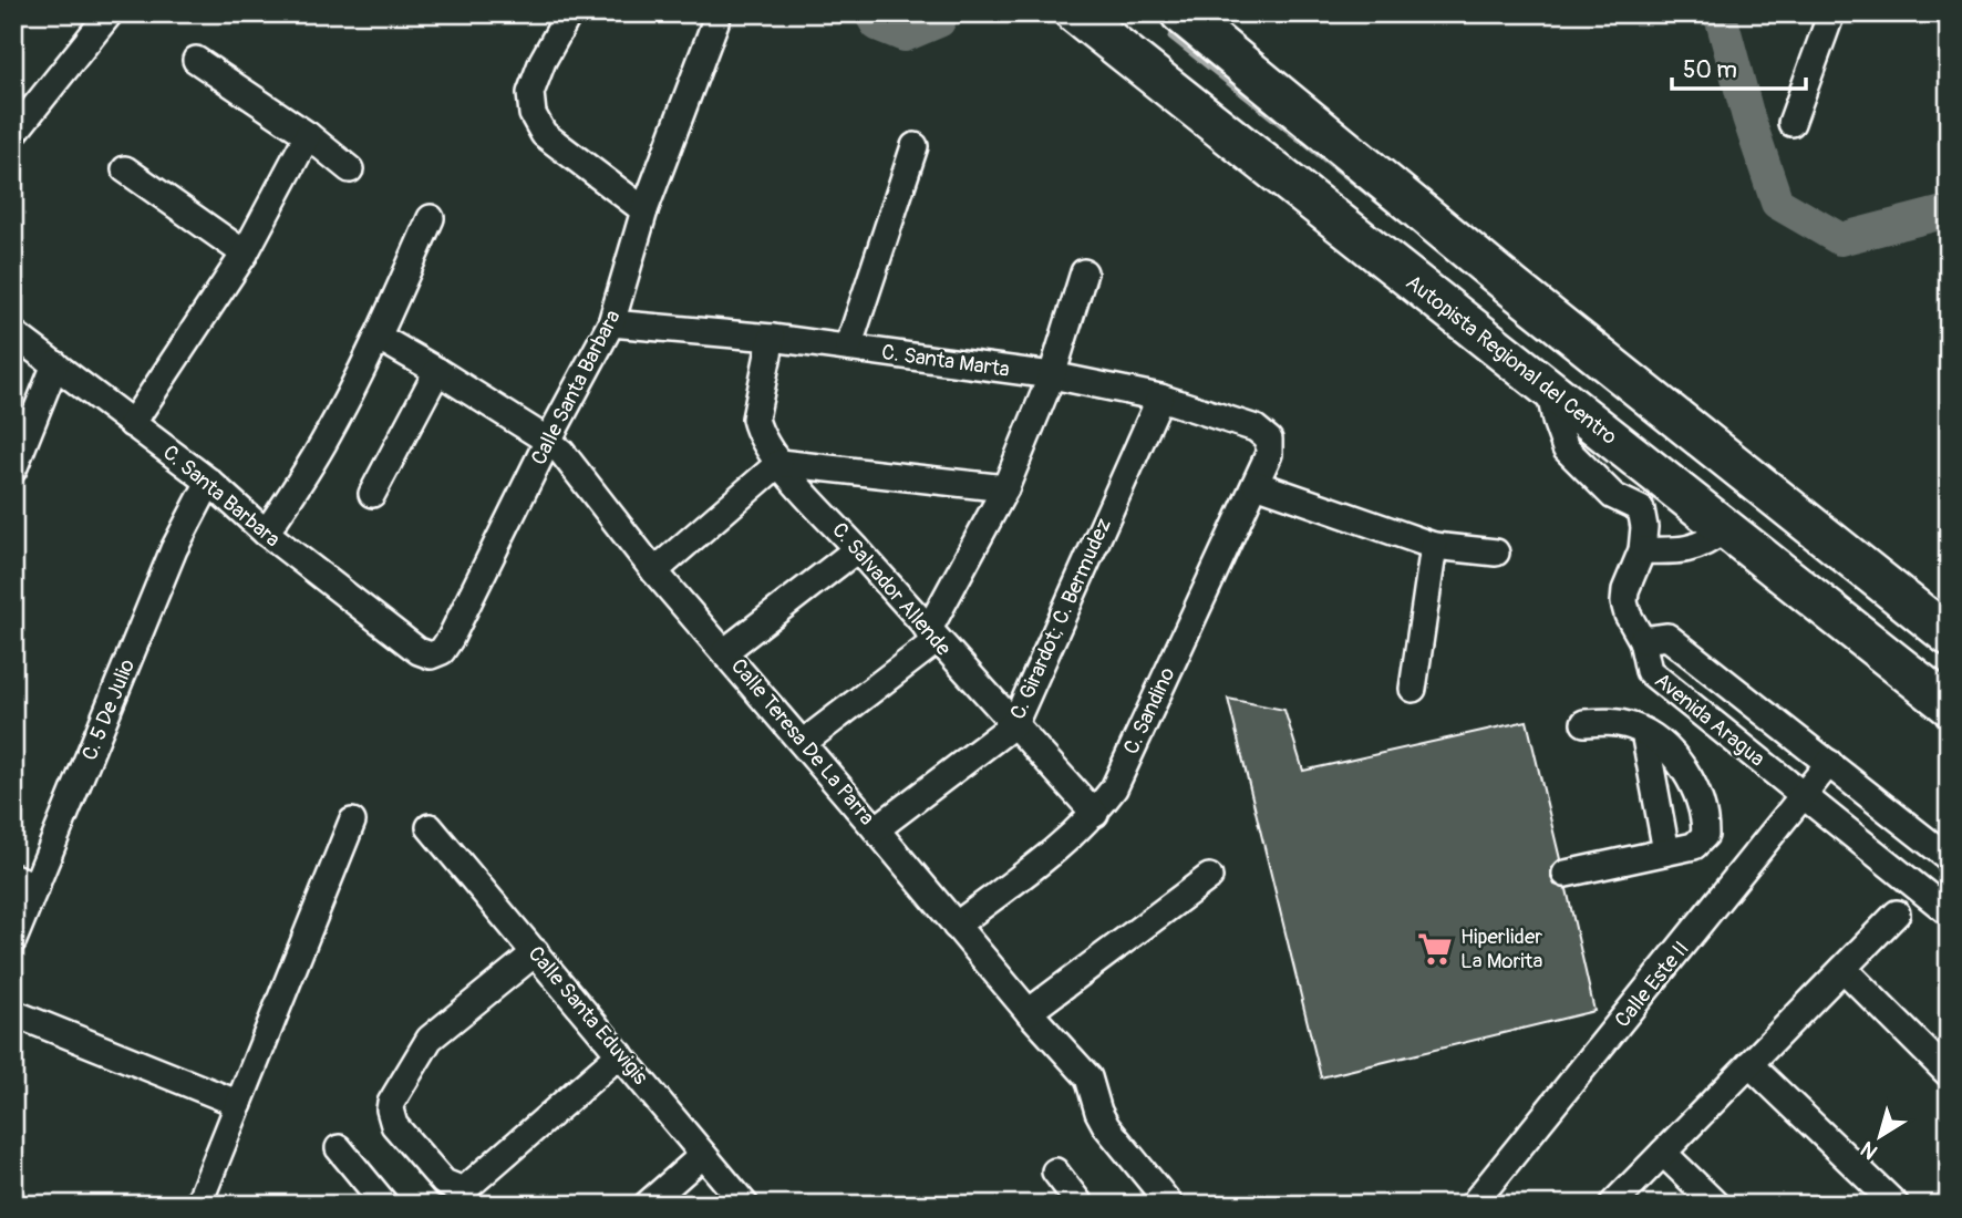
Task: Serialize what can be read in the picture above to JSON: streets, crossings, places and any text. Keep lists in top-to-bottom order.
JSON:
{
  "streets": {
    "highway": ["Autopista Regional del Centro"],
    "street": [
      "C. Santa Marta",
      "Calle Santa Barbara",
      "C. Santa Barbara",
      "C. Salvador Allende",
      "C. Girardot; C. Bermudez",
      "C. 5 De Julio",
      "C. Sandino",
      "Avenida Aragua",
      "Calle Teresa De La Parra",
      "Calle Este II",
      "Calle Santa Eduvigis"
    ]
  },
  "crossings": [
    ["C. Santa Marta", "Calle Santa Barbara"],
    ["C. Santa Marta", "C. Salvador Allende"],
    ["C. Santa Marta", "C. Girardot; C. Bermudez"],
    ["C. Santa Marta", "C. Sandino"],
    ["Calle Santa Barbara", "C. Santa Barbara"],
    ["Calle Santa Barbara", "Calle Teresa De La Parra"],
    ["C. Santa Barbara", "C. 5 De Julio"],
    ["C. Salvador Allende", "C. Girardot; C. Bermudez"],
    ["C. Salvador Allende", "C. Sandino"],
    ["C. Girardot; C. Bermudez", "Calle Teresa De La Parra"],
    ["C. Sandino", "Calle Teresa De La Parra"],
    ["Avenida Aragua", "Calle Este II"]
  ],
  "places": {
    "supermarket": ["Hiperlider La Morita"]
  },
  "scale_bar": "50 m",
  "north": "bottom left"
}
